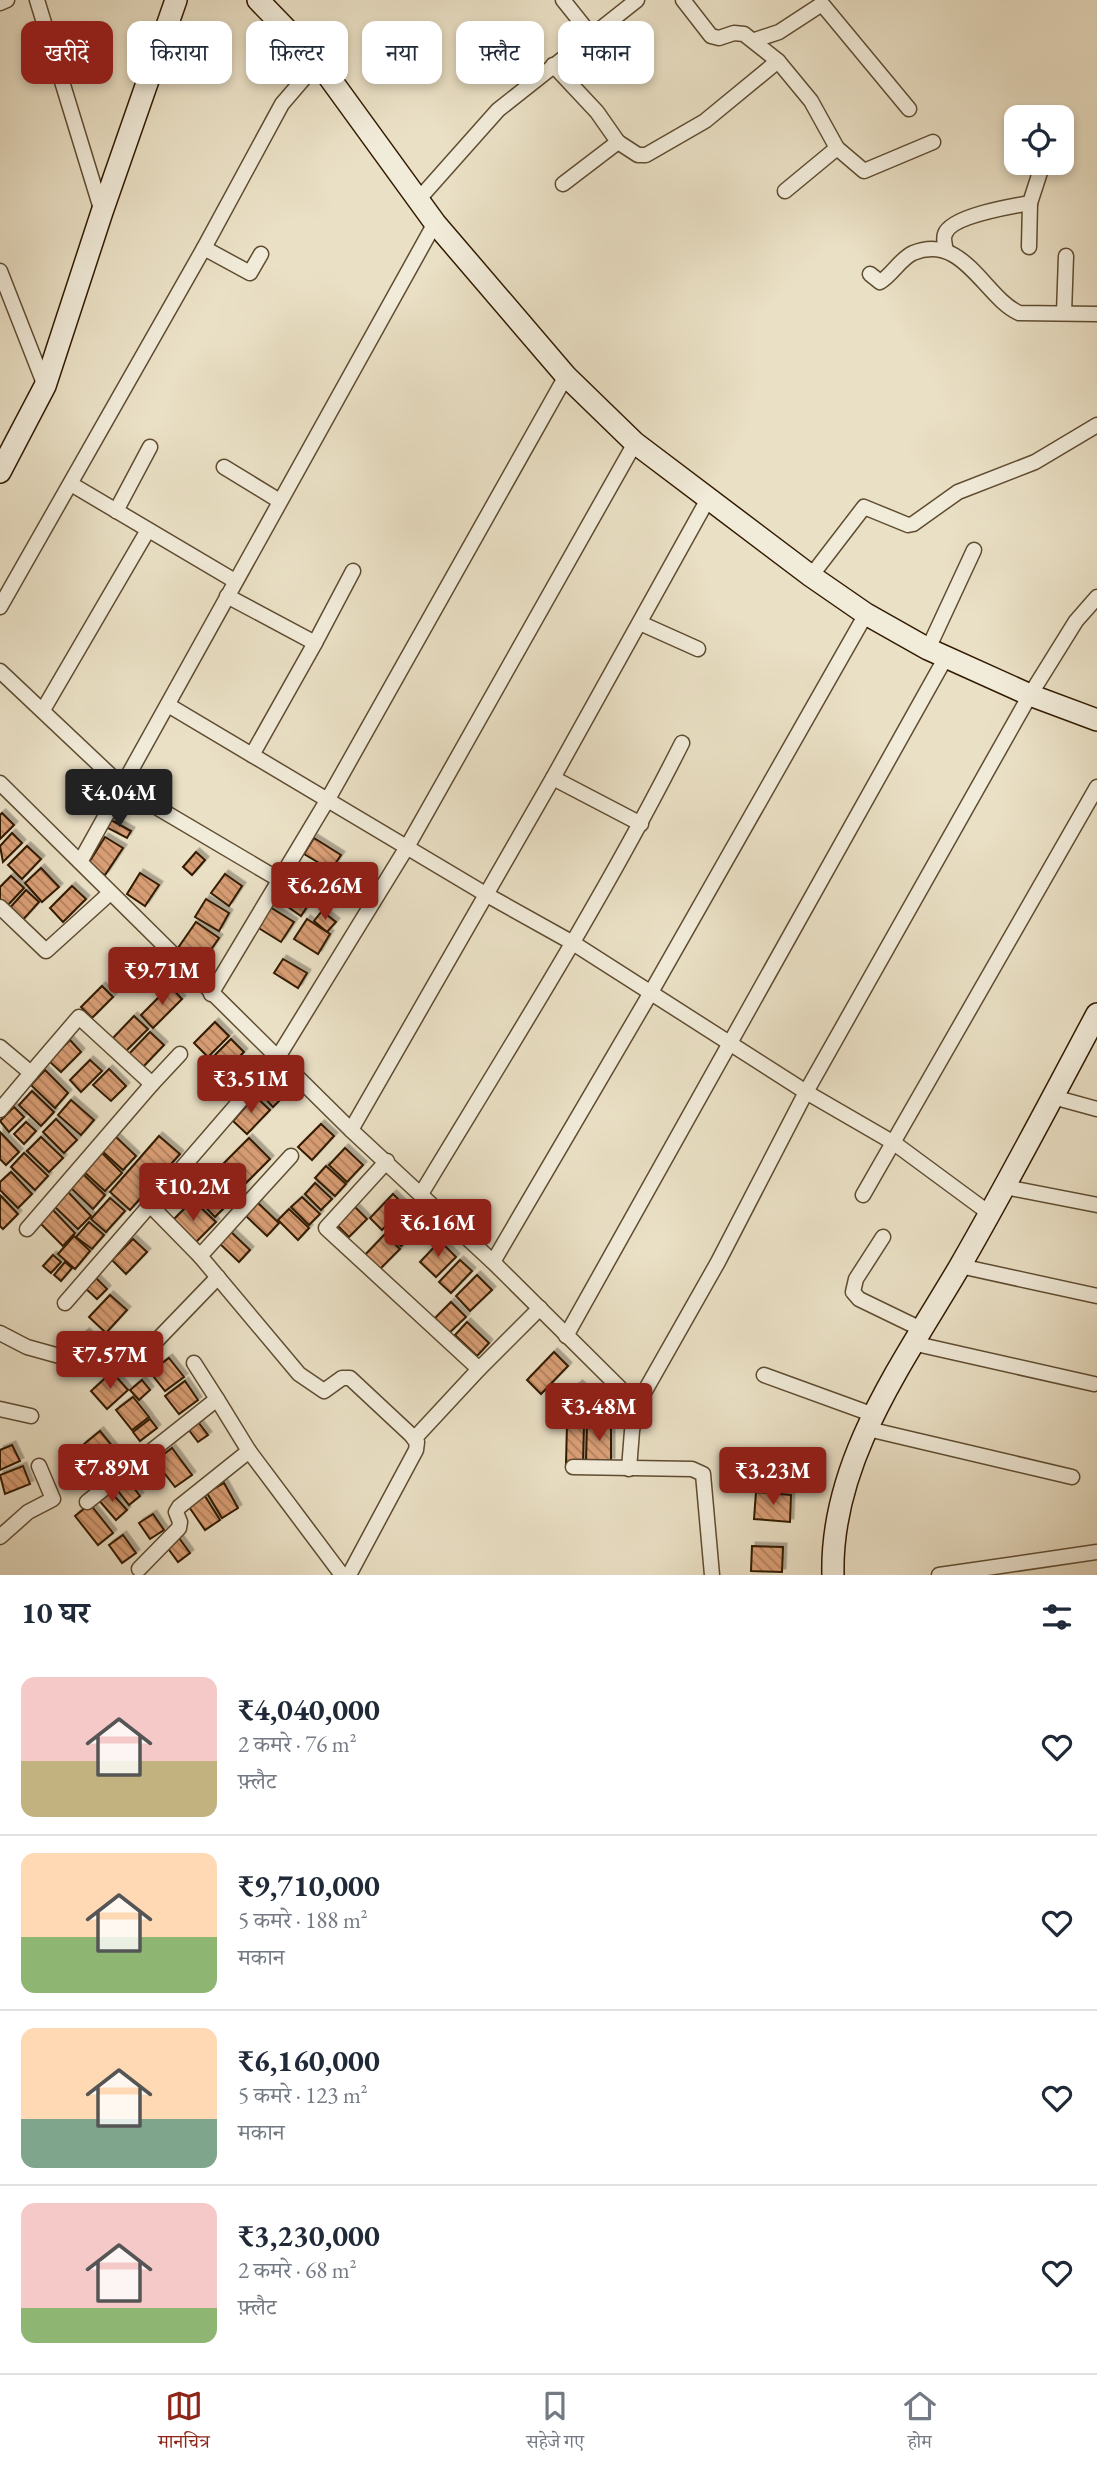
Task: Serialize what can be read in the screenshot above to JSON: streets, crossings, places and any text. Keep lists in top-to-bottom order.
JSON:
{
  "page": {
    "chip": [
      "खरीदें",
      "किराया",
      "फ़िल्टर",
      "नया",
      "फ़्लैट",
      "मकान"
    ],
    "price": [
      "₹4.04M",
      "₹6.26M",
      "₹9.71M",
      "₹3.51M",
      "₹10.2M",
      "₹6.16M",
      "₹7.57M",
      "₹3.48M",
      "₹7.89M",
      "₹3.23M"
    ],
    "heading": "10 घर",
    "list": [
      {
        "name": "₹4,040,000",
        "note": "2 कमरे · 76 m² · फ़्लैट"
      },
      {
        "name": "₹9,710,000",
        "note": "5 कमरे · 188 m² · मकान"
      },
      {
        "name": "₹6,160,000",
        "note": "5 कमरे · 123 m² · मकान"
      },
      {
        "name": "₹3,230,000",
        "note": "2 कमरे · 68 m² · फ़्लैट"
      }
    ],
    "tabs": ["मानचित्र", "सहेजे गए", "होम"]
  }
}
